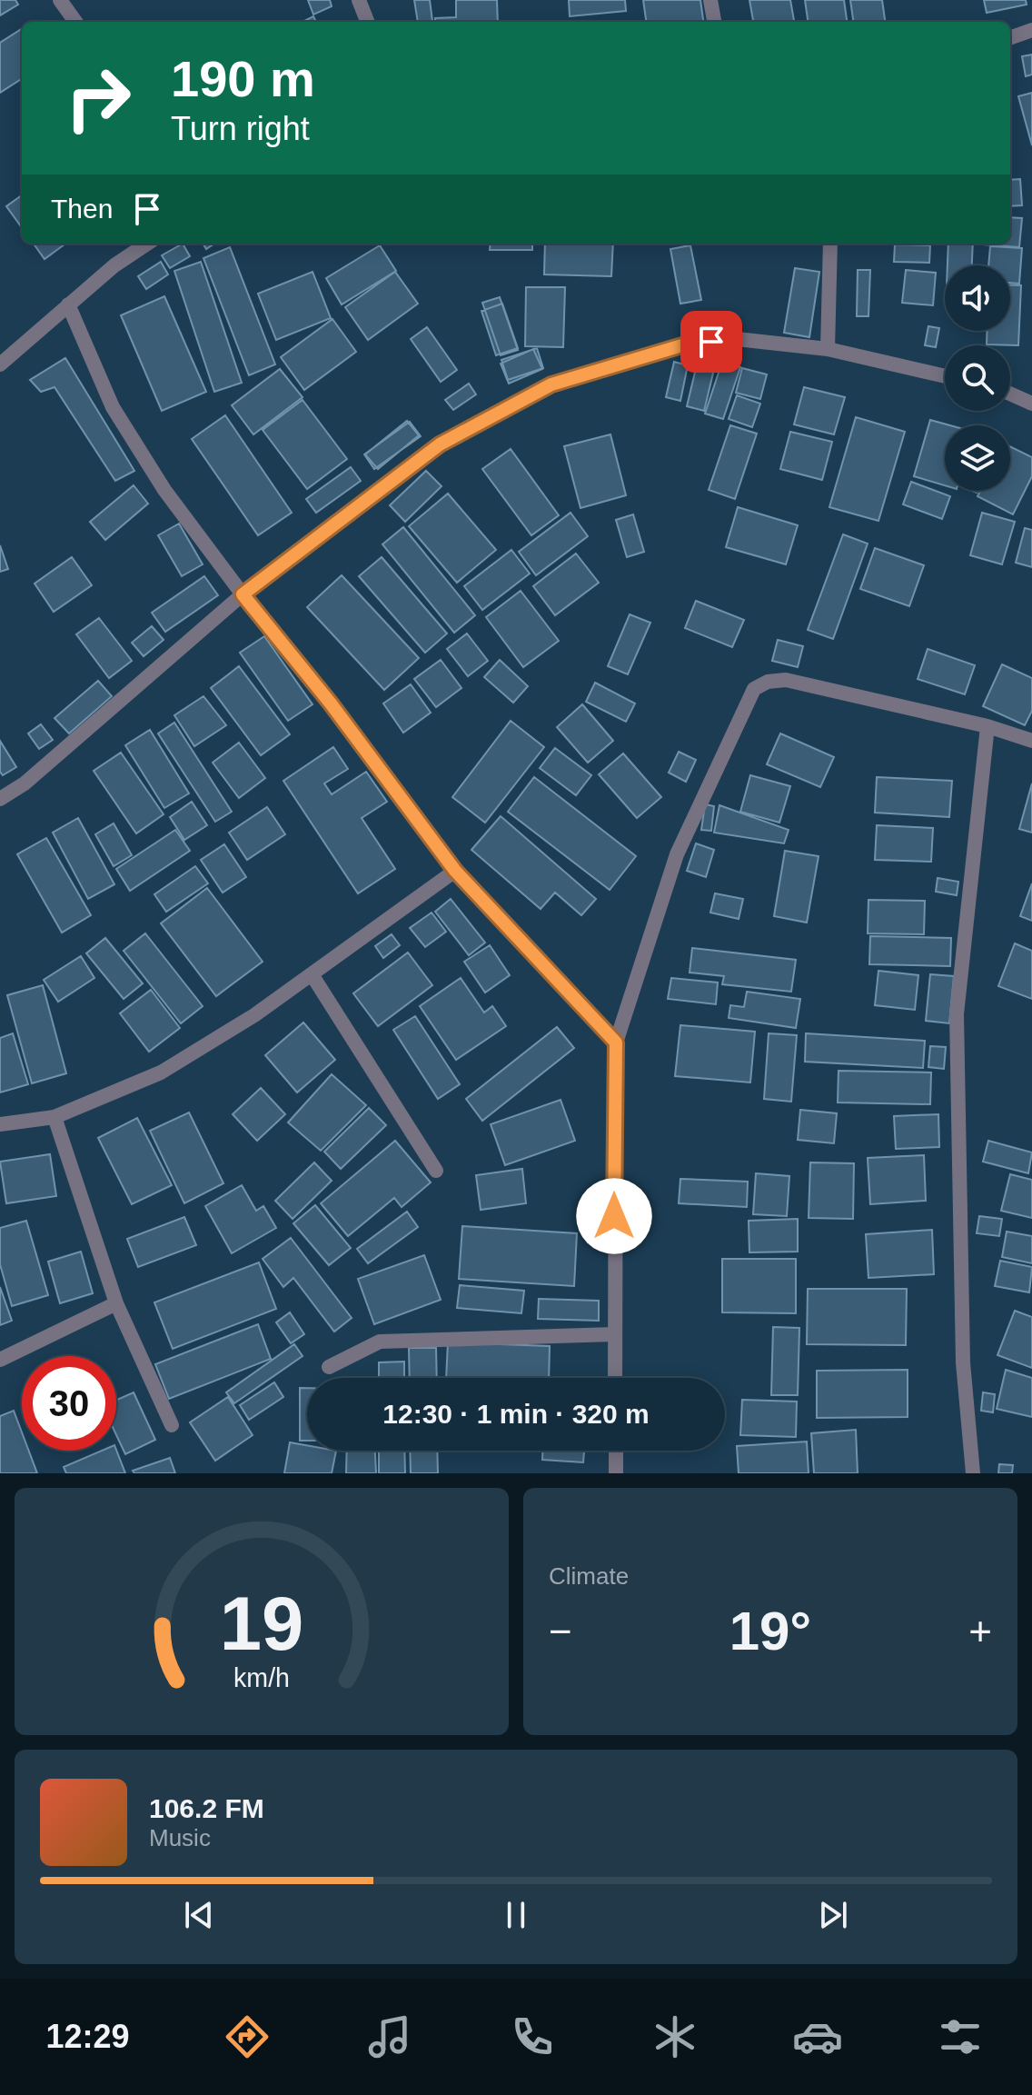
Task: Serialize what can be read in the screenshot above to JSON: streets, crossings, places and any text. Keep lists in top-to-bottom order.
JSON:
{
  "page": {
    "turn": ["190 m", "Turn right"],
    "then": "Then",
    "limit": "30",
    "trip": "12:30 · 1 min · 320 m",
    "tile": "Climate",
    "heat": ["−", "19°", "+"],
    "song": ["106.2 FM", "Music"],
    "tabs": "12:29",
    "gauge": ["19", "km/h"]
  }
}
